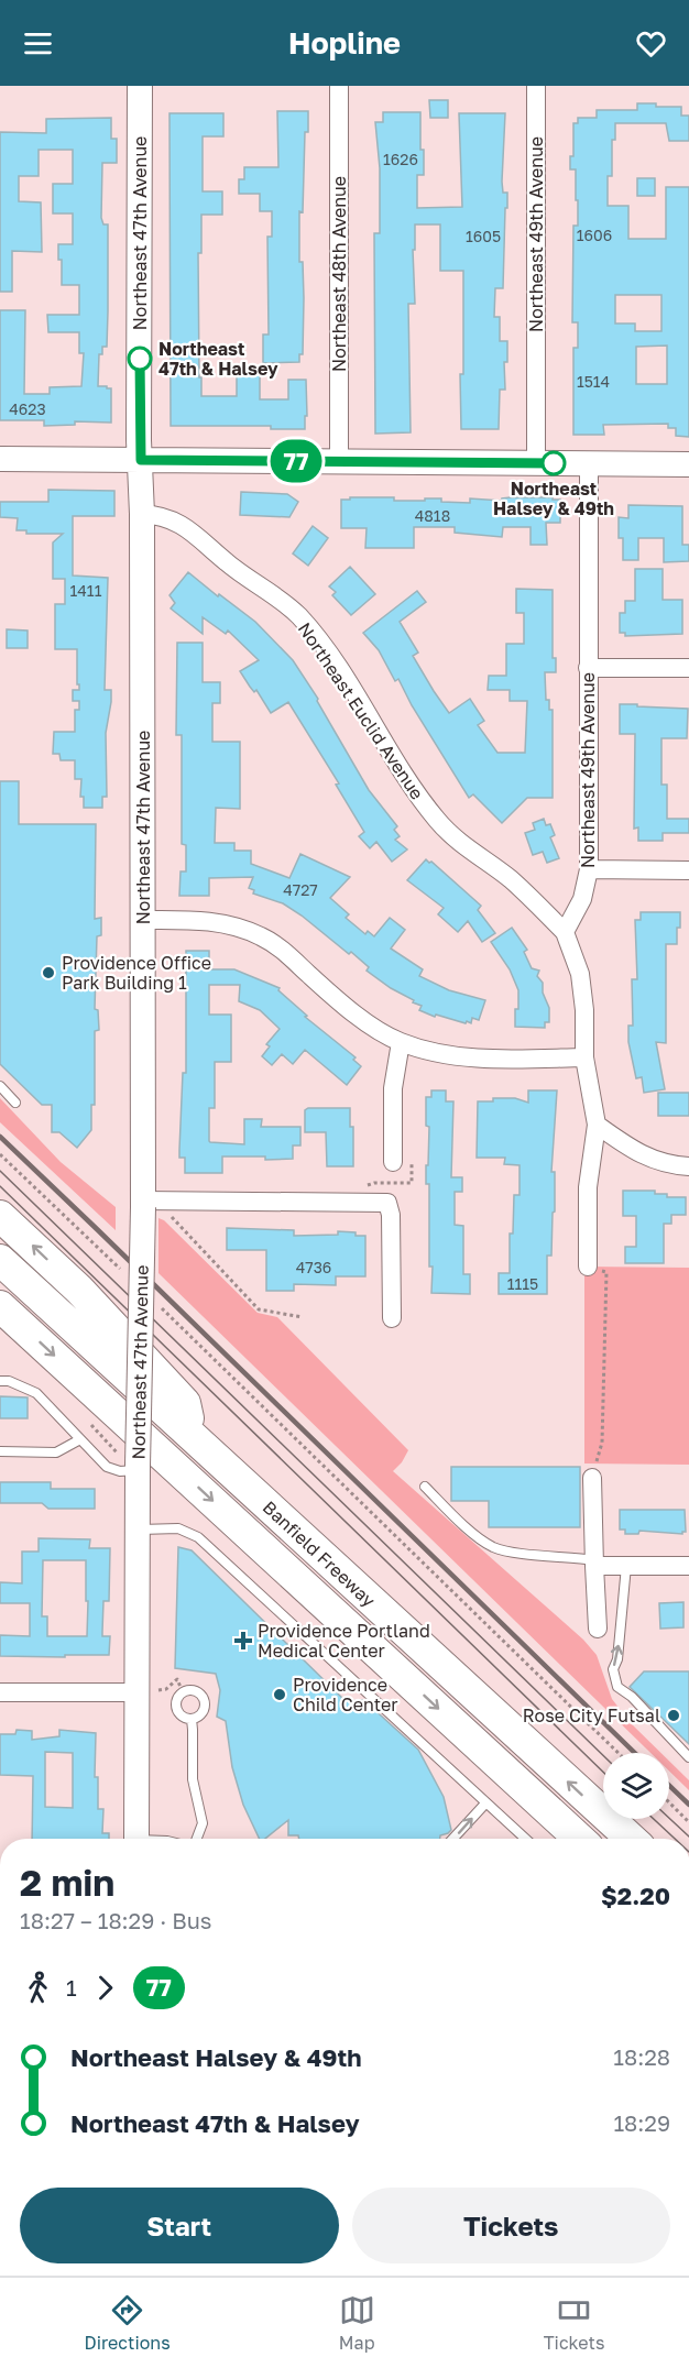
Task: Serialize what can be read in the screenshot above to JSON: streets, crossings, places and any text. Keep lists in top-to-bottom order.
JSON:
{
  "streets": {
    "highway": ["Banfield Freeway"],
    "main road": ["Northeast 47th Avenue"],
    "street": ["Northeast 49th Avenue", "Northeast 48th Avenue", "Northeast Euclid Avenue"]
  },
  "crossings": [
    ["Northeast 47th Avenue", "Northeast Euclid Avenue"],
    ["Northeast 49th Avenue", "Northeast Euclid Avenue"]
  ],
  "places": {
    "other": [
      "Northeast 47th & Halsey",
      "Northeast Halsey & 49th",
      "Providence Office Park Building 1",
      "Providence Child Center",
      "Rose City Futsal"
    ],
    "health": ["Providence Portland Medical Center"]
  },
  "lines": ["bus line 77"],
  "house_numbers": [
    "1626",
    "1606",
    "1605",
    "1514",
    "4623",
    "4818",
    "1411",
    "4727",
    "4736",
    "1115"
  ],
  "page": {
    "header": "Hopline",
    "on_map": "77",
    "heading": ["2 min", "18:27 – 18:29 · Bus", "$2.20"],
    "legs": ["1", "77"],
    "list": [
      {
        "name": "Northeast Halsey & 49th",
        "value": "18:28"
      },
      {
        "name": "Northeast 47th & Halsey",
        "value": "18:29"
      }
    ],
    "buttons": ["Start", "Tickets"],
    "tabs": ["Directions", "Map", "Tickets"]
  }
}
